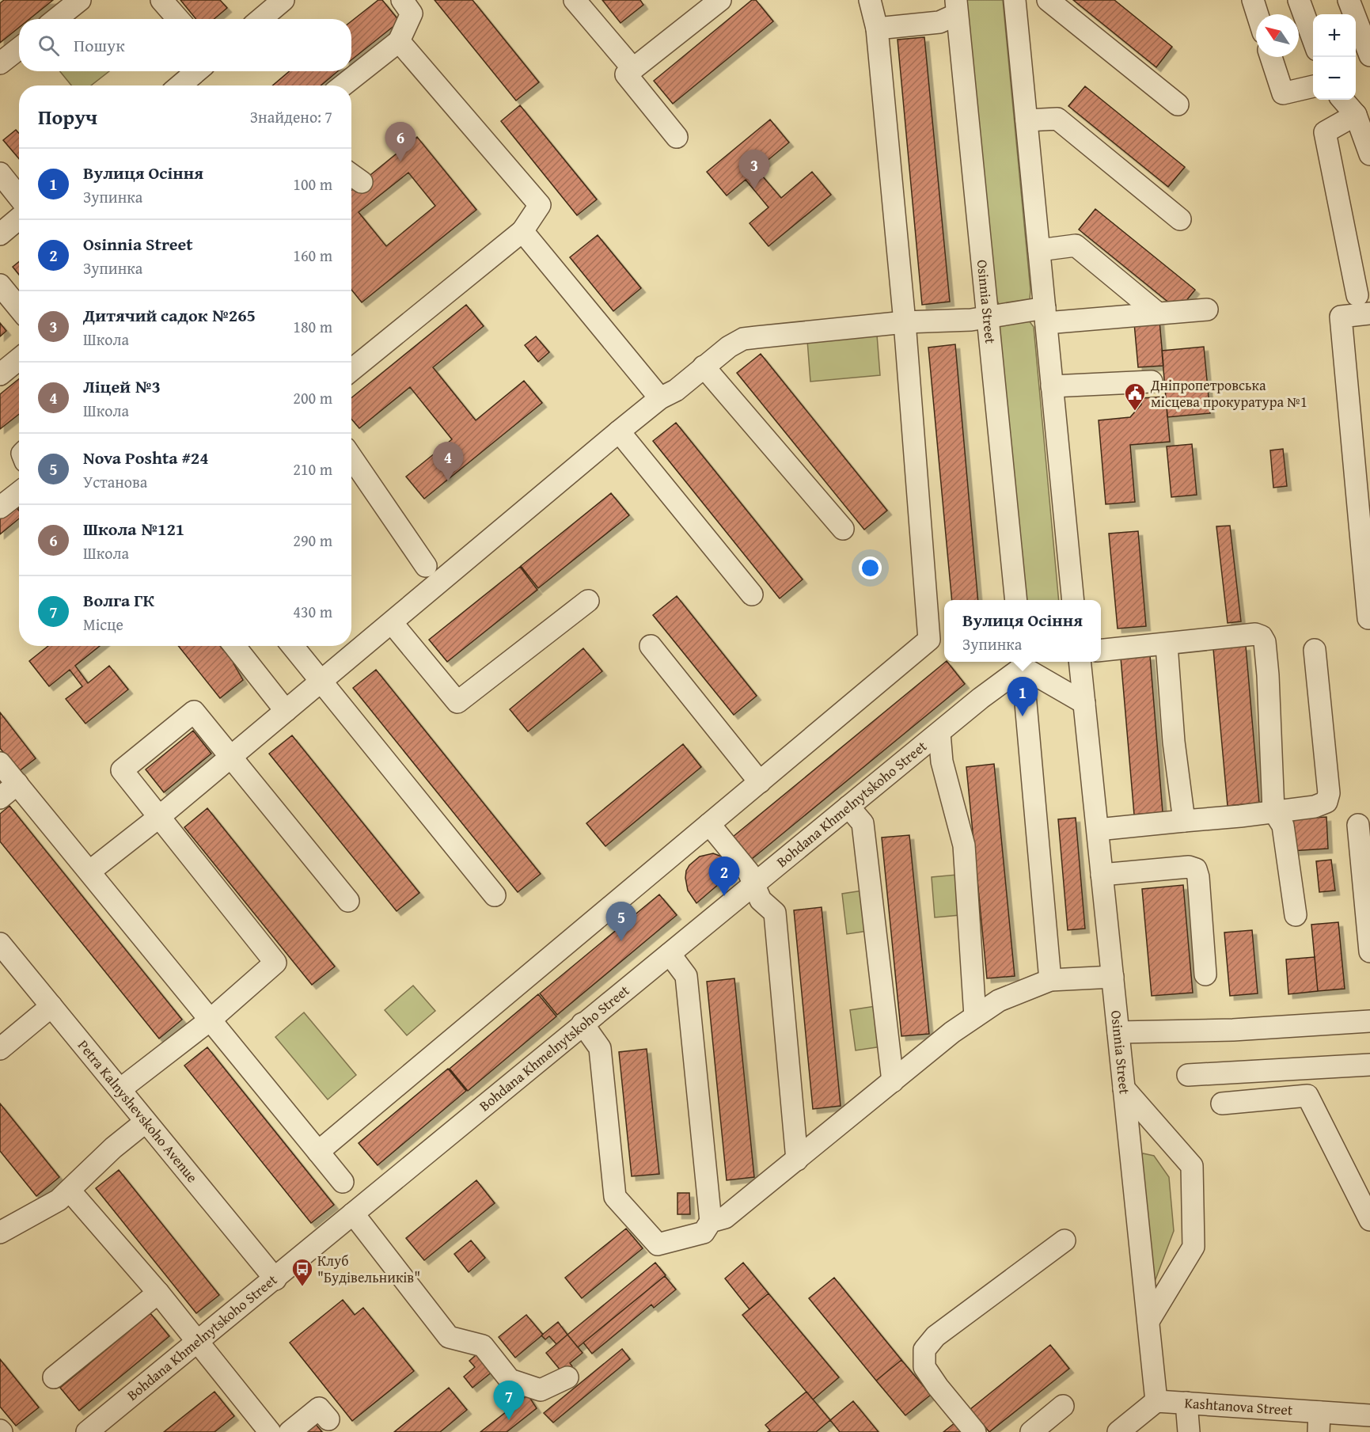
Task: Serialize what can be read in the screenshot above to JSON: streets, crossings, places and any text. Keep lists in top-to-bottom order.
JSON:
{
  "streets": {
    "street": [
      "Osinnia Street",
      "Bohdana Khmelnytskoho Street",
      "Petra Kalnyshevskoho Avenue",
      "Kashtanova Street"
    ]
  },
  "crossings": [
    ["Osinnia Street", "Kashtanova Street"],
    ["Bohdana Khmelnytskoho Street", "Petra Kalnyshevskoho Avenue"]
  ],
  "places": {
    "public building": ["Дніпропетровська місцева прокуратура №1"],
    "bus stop": ["Клуб \"Будівельників\""]
  },
  "north": "top left",
  "page": {
    "map_buttons": ["+", "−"],
    "search": "Пошук",
    "heading": ["Поруч", "Знайдено: 7"],
    "pins": [
      "6",
      "3",
      "4",
      "1",
      "2",
      "5",
      "7"
    ],
    "list": [
      {
        "mark": "1",
        "name": "Вулиця Осіння",
        "note": "Зупинка",
        "value": "100 m"
      },
      {
        "mark": "2",
        "name": "Osinnia Street",
        "note": "Зупинка",
        "value": "160 m"
      },
      {
        "mark": "3",
        "name": "Дитячий садок №265",
        "note": "Школа",
        "value": "180 m"
      },
      {
        "mark": "4",
        "name": "Ліцей №3",
        "note": "Школа",
        "value": "200 m"
      },
      {
        "mark": "5",
        "name": "Nova Poshta #24",
        "note": "Установа",
        "value": "210 m"
      },
      {
        "mark": "6",
        "name": "Школа №121",
        "note": "Школа",
        "value": "290 m"
      },
      {
        "mark": "7",
        "name": "Волга ГК",
        "note": "Місце",
        "value": "430 m"
      }
    ],
    "popup": ["Вулиця Осіння", "Зупинка"]
  }
}
